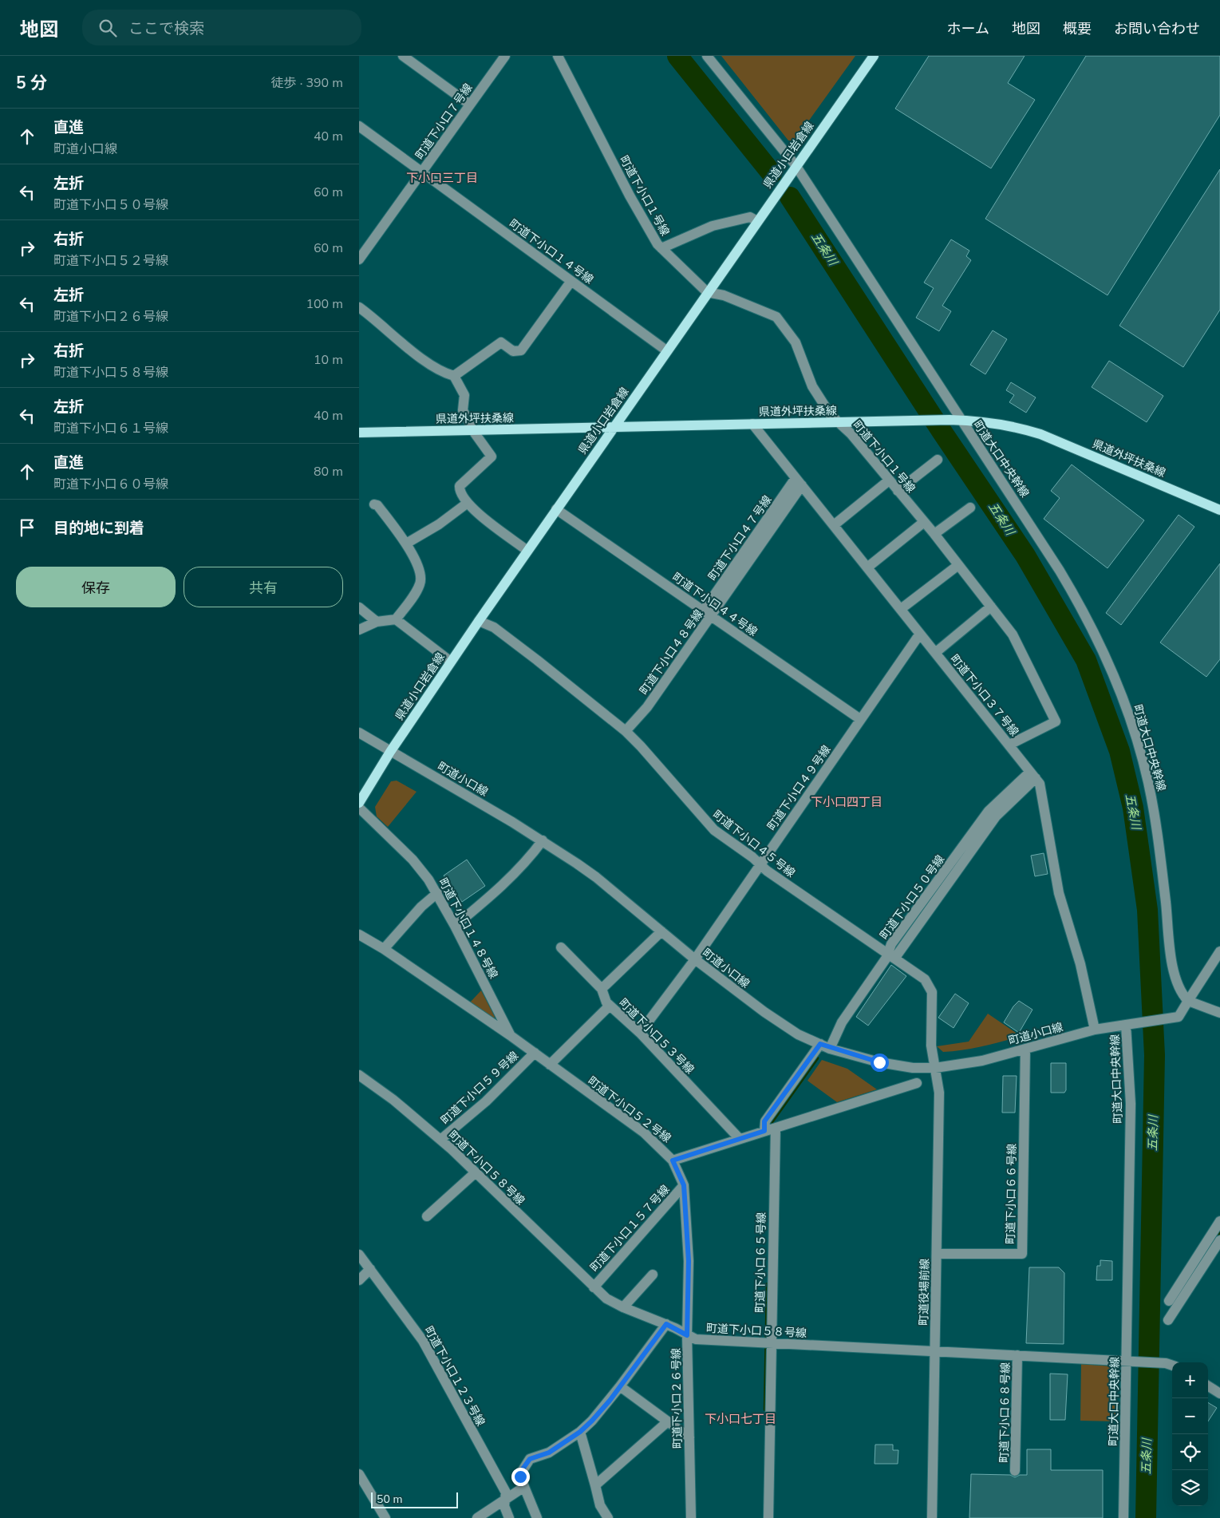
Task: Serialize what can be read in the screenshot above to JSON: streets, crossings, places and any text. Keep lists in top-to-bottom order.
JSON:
{
  "streets": {
    "main road": ["県道小口岩倉線", "県道外坪扶桑線"],
    "street": [
      "町道下小口７号線",
      "町道下小口１号線",
      "町道下小口１４号線",
      "町道大口中央幹線",
      "町道下小口４７号線",
      "町道下小口４４号線",
      "町道下小口４８号線",
      "町道下小口３７号線",
      "町道小口線",
      "町道下小口４９号線",
      "町道下小口４５号線",
      "町道下小口５０号線",
      "町道下小口１４８号線",
      "町道下小口５３号線",
      "町道下小口５９号線",
      "町道下小口５２号線",
      "町道下小口５８号線",
      "町道下小口６６号線",
      "町道下小口１５７号線",
      "町道下小口６５号線",
      "町道役場前線",
      "町道下小口１２３号線",
      "町道下小口２６号線",
      "町道下小口６８号線"
    ]
  },
  "crossings": [
    ["町道下小口７号線", "町道下小口１４号線"],
    ["県道小口岩倉線", "町道下小口１号線"],
    ["県道小口岩倉線", "町道下小口１４号線"],
    ["県道小口岩倉線", "県道外坪扶桑線"],
    ["県道小口岩倉線", "町道大口中央幹線"],
    ["県道小口岩倉線", "町道下小口４４号線"],
    ["県道小口岩倉線", "町道小口線"],
    ["県道小口岩倉線", "町道下小口４５号線"],
    ["町道下小口１号線", "県道外坪扶桑線"],
    ["町道下小口１号線", "町道下小口３７号線"],
    ["県道外坪扶桑線", "町道大口中央幹線"],
    ["県道外坪扶桑線", "町道下小口３７号線"],
    ["町道大口中央幹線", "町道小口線"],
    ["町道大口中央幹線", "町道下小口５８号線"],
    ["町道下小口４７号線", "町道下小口４４号線"],
    ["町道下小口４７号線", "町道下小口４８号線"],
    ["町道下小口４７号線", "町道下小口３７号線"],
    ["町道下小口４４号線", "町道下小口４８号線"],
    ["町道下小口４４号線", "町道下小口４９号線"],
    ["町道下小口４８号線", "町道下小口４５号線"],
    ["町道下小口３７号線", "町道小口線"],
    ["町道下小口３７号線", "町道下小口４９号線"],
    ["町道下小口３７号線", "町道下小口５０号線"],
    ["町道小口線", "町道下小口４９号線"],
    ["町道小口線", "町道下小口４５号線"],
    ["町道小口線", "町道下小口５０号線"],
    ["町道小口線", "町道下小口６６号線"],
    ["町道小口線", "町道役場前線"],
    ["町道下小口４９号線", "町道下小口４５号線"],
    ["町道下小口４９号線", "町道下小口５３号線"],
    ["町道下小口４５号線", "町道下小口５０号線"],
    ["町道下小口４５号線", "町道役場前線"],
    ["町道下小口１４８号線", "町道下小口５２号線"],
    ["町道下小口５９号線", "町道下小口５２号線"],
    ["町道下小口５９号線", "町道下小口５８号線"],
    ["町道下小口５２号線", "町道下小口２６号線"],
    ["町道下小口５８号線", "町道下小口１５７号線"],
    ["町道下小口５８号線", "町道下小口６５号線"],
    ["町道下小口５８号線", "町道役場前線"],
    ["町道下小口５８号線", "町道下小口２６号線"],
    ["町道下小口５８号線", "町道下小口６８号線"],
    ["町道下小口６６号線", "町道役場前線"],
    ["町道下小口１５７号線", "町道下小口２６号線"]
  ],
  "districts": ["下小口三丁目", "下小口四丁目", "下小口七丁目"],
  "water": ["五条川"],
  "scale_bar": "50 m",
  "page": {
    "header": "地図",
    "search": "ここで検索",
    "nav": [
      "ホーム",
      "地図",
      "概要",
      "お問い合わせ"
    ],
    "heading": ["5 分", "徒歩 · 390 m"],
    "list": [
      ["直進", "町道小口線", "40 m"],
      ["左折", "町道下小口５０号線", "60 m"],
      ["右折", "町道下小口５２号線", "60 m"],
      ["左折", "町道下小口２６号線", "100 m"],
      ["右折", "町道下小口５８号線", "10 m"],
      ["左折", "町道下小口６１号線", "40 m"],
      ["直進", "町道下小口６０号線", "80 m"],
      "目的地に到着"
    ],
    "buttons": ["保存", "共有"],
    "map_buttons": ["+", "−"],
    "scale": "50 m"
  }
}
